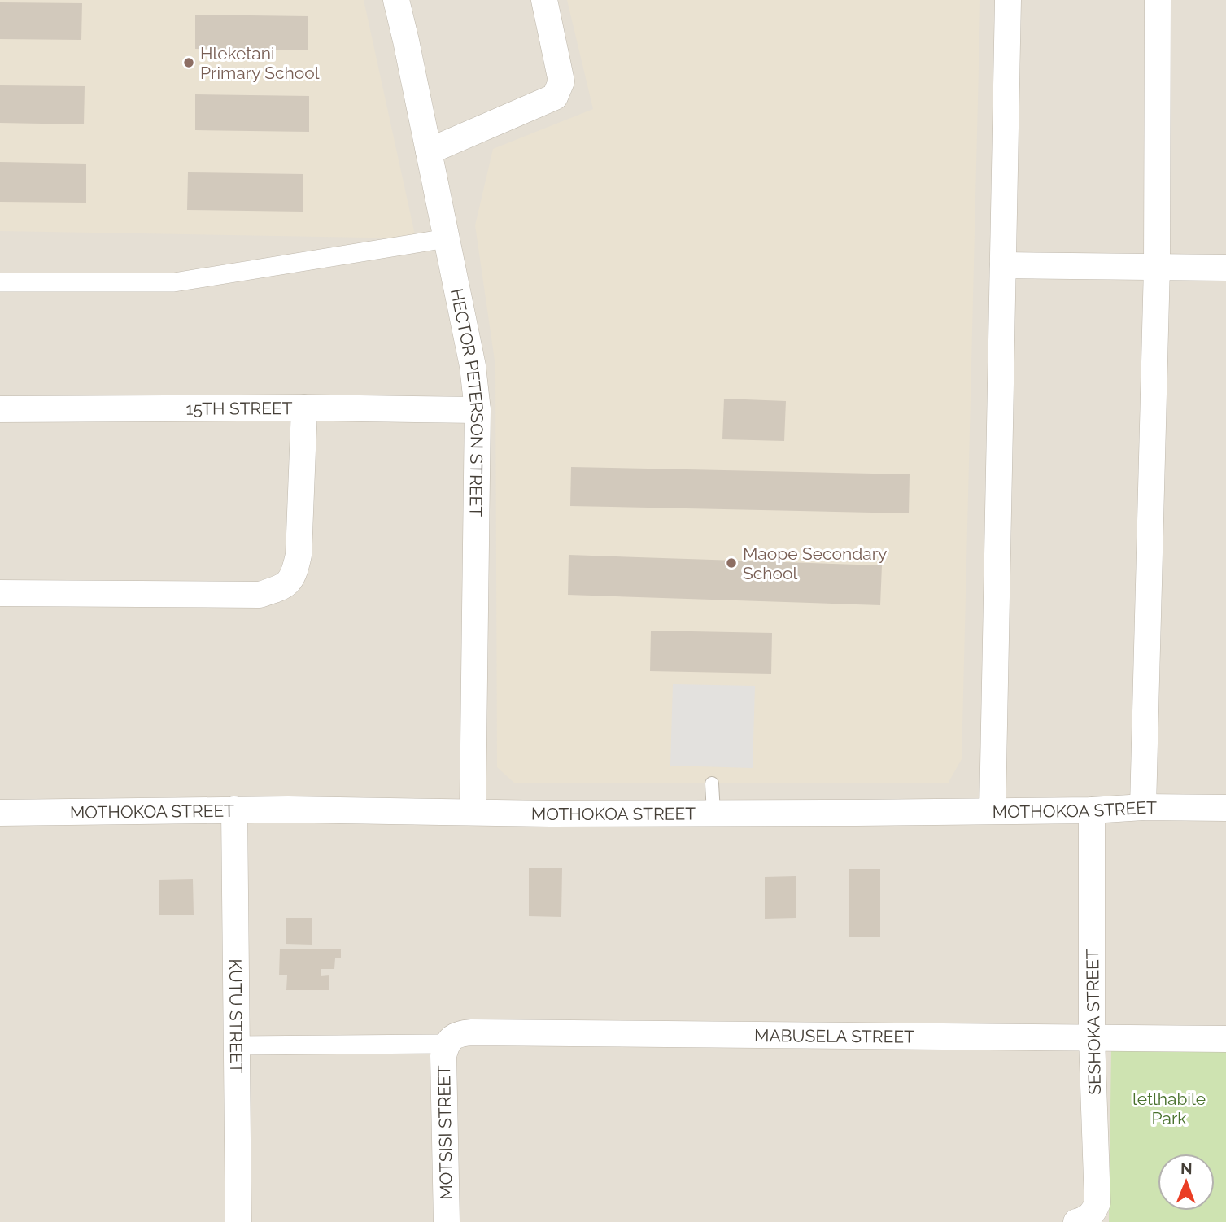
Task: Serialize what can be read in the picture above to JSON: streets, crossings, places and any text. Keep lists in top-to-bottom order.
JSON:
{
  "streets": {
    "street": [
      "HECTOR PETERSON STREET",
      "15TH STREET",
      "MOTHOKOA STREET",
      "KUTU STREET",
      "SESHOKA STREET",
      "MABUSELA STREET",
      "MOTSISI STREET"
    ]
  },
  "crossings": [
    ["HECTOR PETERSON STREET", "15TH STREET"],
    ["HECTOR PETERSON STREET", "MOTHOKOA STREET"],
    ["MOTHOKOA STREET", "KUTU STREET"],
    ["MOTHOKOA STREET", "SESHOKA STREET"],
    ["SESHOKA STREET", "MABUSELA STREET"],
    ["MABUSELA STREET", "MOTSISI STREET"]
  ],
  "parks": ["letlhabile Park"],
  "places": ["Hleketani Primary School", "Maope Secondary School"],
  "north": "top"
}
